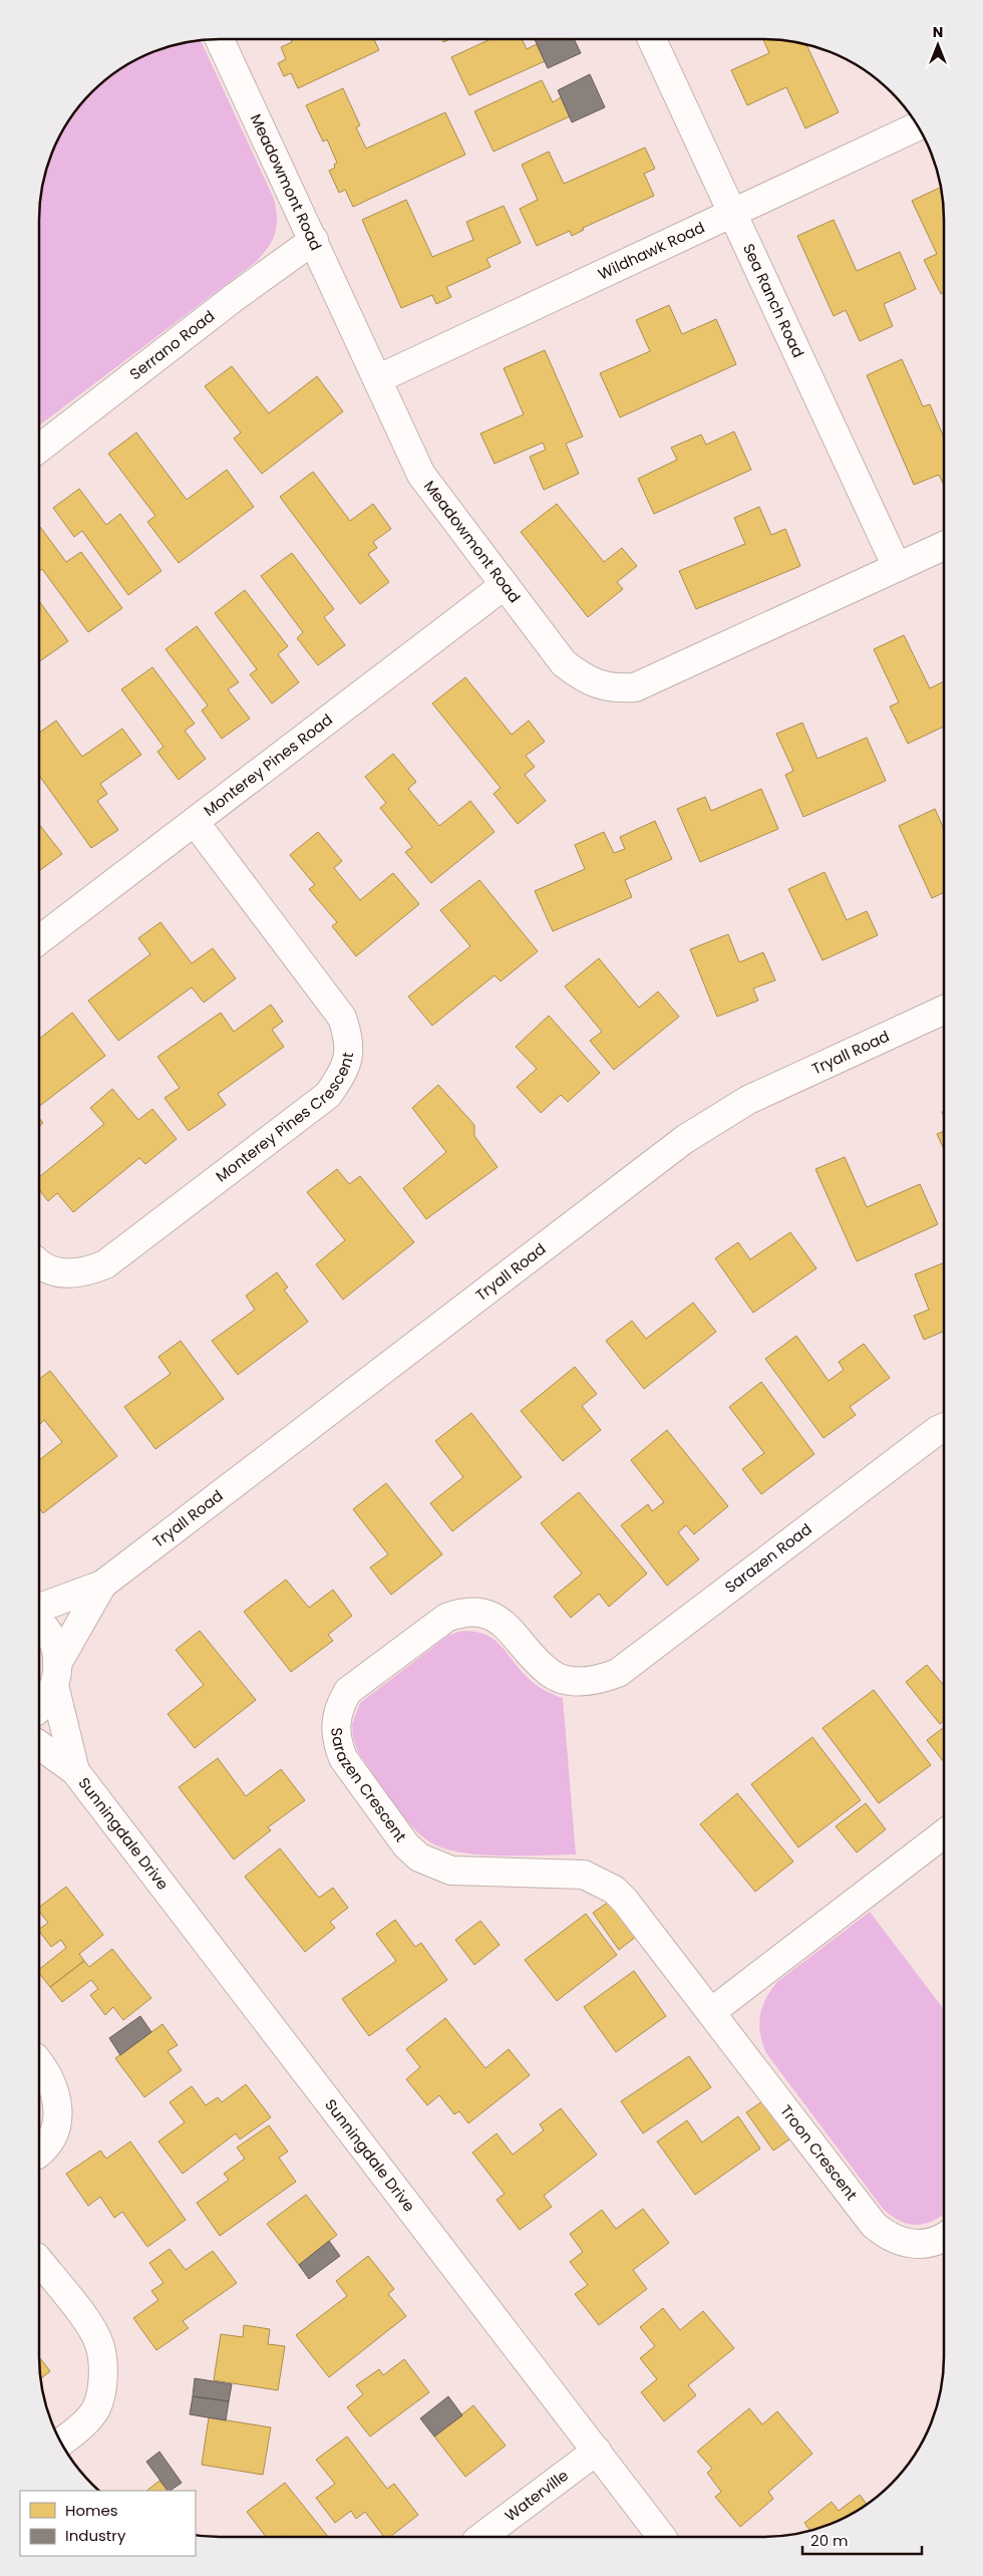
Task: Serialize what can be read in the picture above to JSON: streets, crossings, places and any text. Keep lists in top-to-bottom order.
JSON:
{
  "streets": {
    "street": [
      "Meadowmont Road",
      "Wildhawk Road",
      "Sea Ranch Road",
      "Serrano Road",
      "Monterey Pines Road",
      "Tryall Road",
      "Monterey Pines Crescent",
      "Sarazen Road",
      "Sarazen Crescent",
      "Sunningdale Drive",
      "Troon Crescent",
      "Waterville"
    ]
  },
  "crossings": [
    ["Meadowmont Road", "Wildhawk Road"],
    ["Meadowmont Road", "Sea Ranch Road"],
    ["Meadowmont Road", "Serrano Road"],
    ["Meadowmont Road", "Monterey Pines Road"],
    ["Wildhawk Road", "Sea Ranch Road"],
    ["Monterey Pines Road", "Monterey Pines Crescent"],
    ["Tryall Road", "Sunningdale Drive"],
    ["Sarazen Road", "Sarazen Crescent"],
    ["Sarazen Crescent", "Troon Crescent"],
    ["Sunningdale Drive", "Waterville"]
  ],
  "legend": ["Homes", "Industry"],
  "scale_bar": "20 m",
  "north": "top"
}
